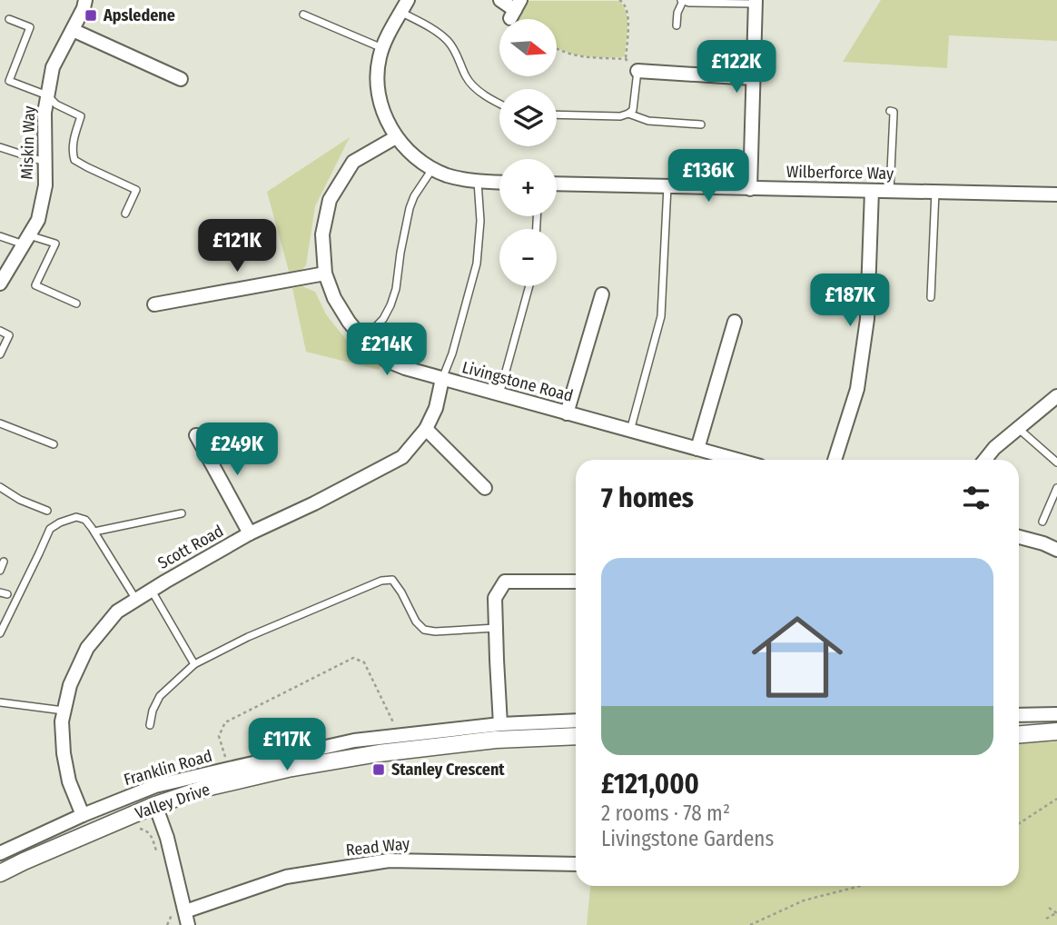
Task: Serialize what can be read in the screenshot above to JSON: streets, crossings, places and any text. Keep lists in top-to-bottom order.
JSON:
{
  "streets": {
    "street": [
      "Miskin Way",
      "Wilberforce Way",
      "Livingstone Road",
      "Scott Road",
      "Franklin Road",
      "Valley Drive",
      "Read Way"
    ]
  },
  "crossings": [
    ["Livingstone Road", "Scott Road"],
    ["Scott Road", "Franklin Road"]
  ],
  "places": {
    "transit": ["Apsledene", "Stanley Crescent"]
  },
  "north": "right",
  "page": {
    "map_buttons": ["+", "−"],
    "price": [
      "£122K",
      "£136K",
      "£121K",
      "£187K",
      "£214K",
      "£249K",
      "£117K"
    ],
    "heading": "7 homes",
    "list": [
      {
        "name": "£121,000",
        "note": "2 rooms · 78 m² · Livingstone Gardens"
      }
    ]
  }
}
